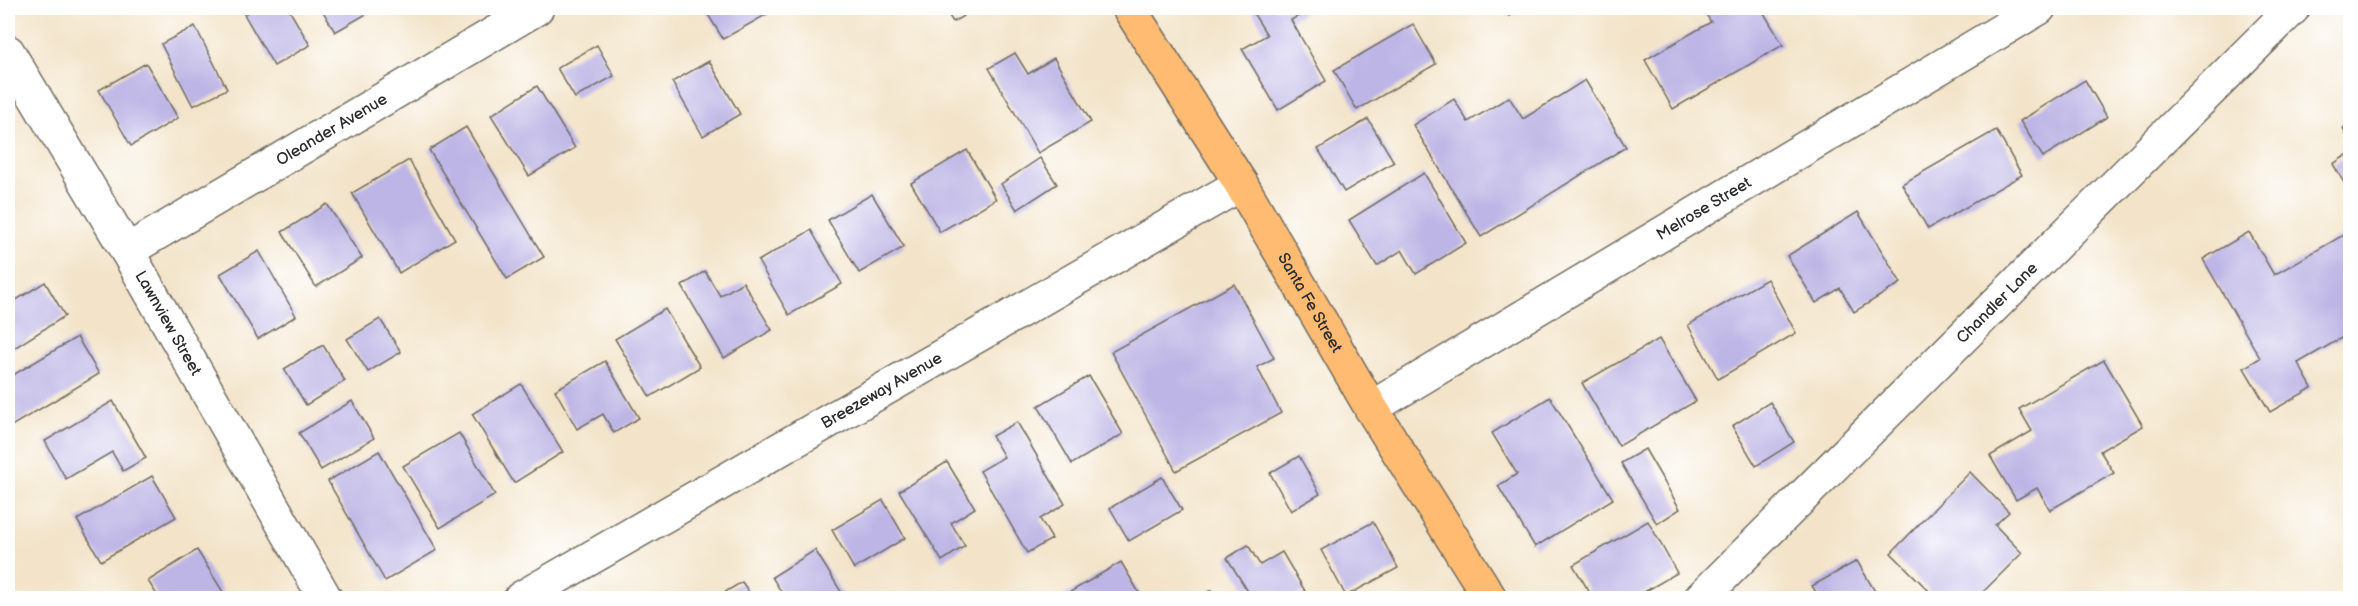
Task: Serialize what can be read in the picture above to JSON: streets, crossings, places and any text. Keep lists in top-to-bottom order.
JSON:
{
  "streets": {
    "main road": ["Santa Fe Street"],
    "street": [
      "Oleander Avenue",
      "Melrose Street",
      "Chandler Lane",
      "Lawnview Street",
      "Breezeway Avenue"
    ]
  },
  "crossings": [
    ["Oleander Avenue", "Lawnview Street"],
    ["Melrose Street", "Santa Fe Street"],
    ["Santa Fe Street", "Breezeway Avenue"]
  ]
}
